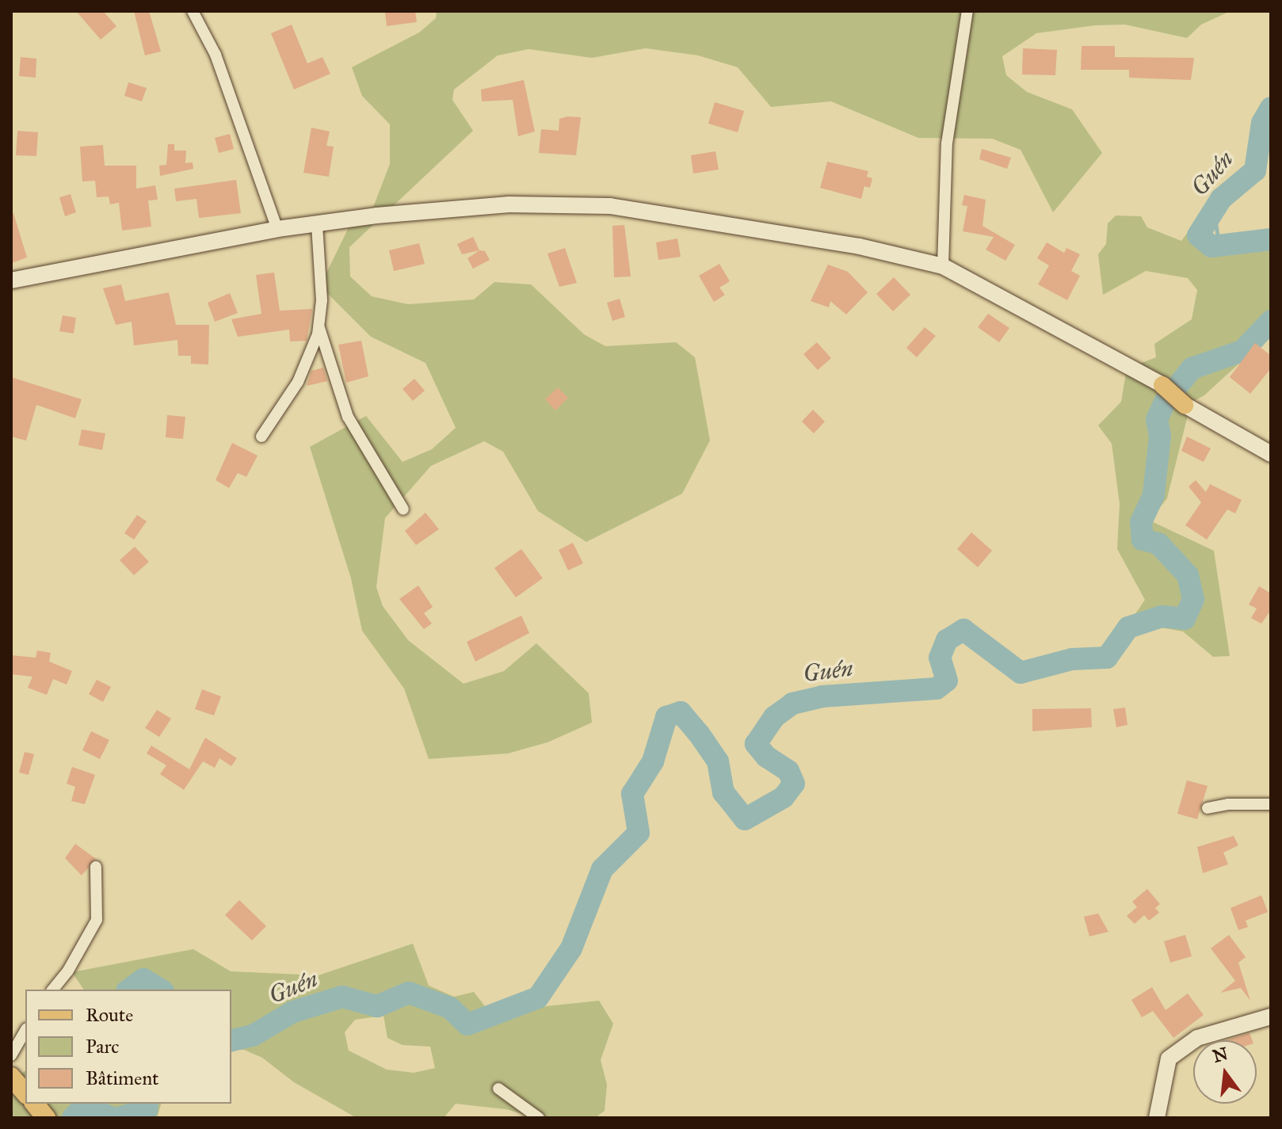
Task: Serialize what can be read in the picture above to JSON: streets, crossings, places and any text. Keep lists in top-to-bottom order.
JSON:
{
  "water": ["Guén"],
  "legend": ["Route", "Parc", "Bâtiment"],
  "north": "top"
}
